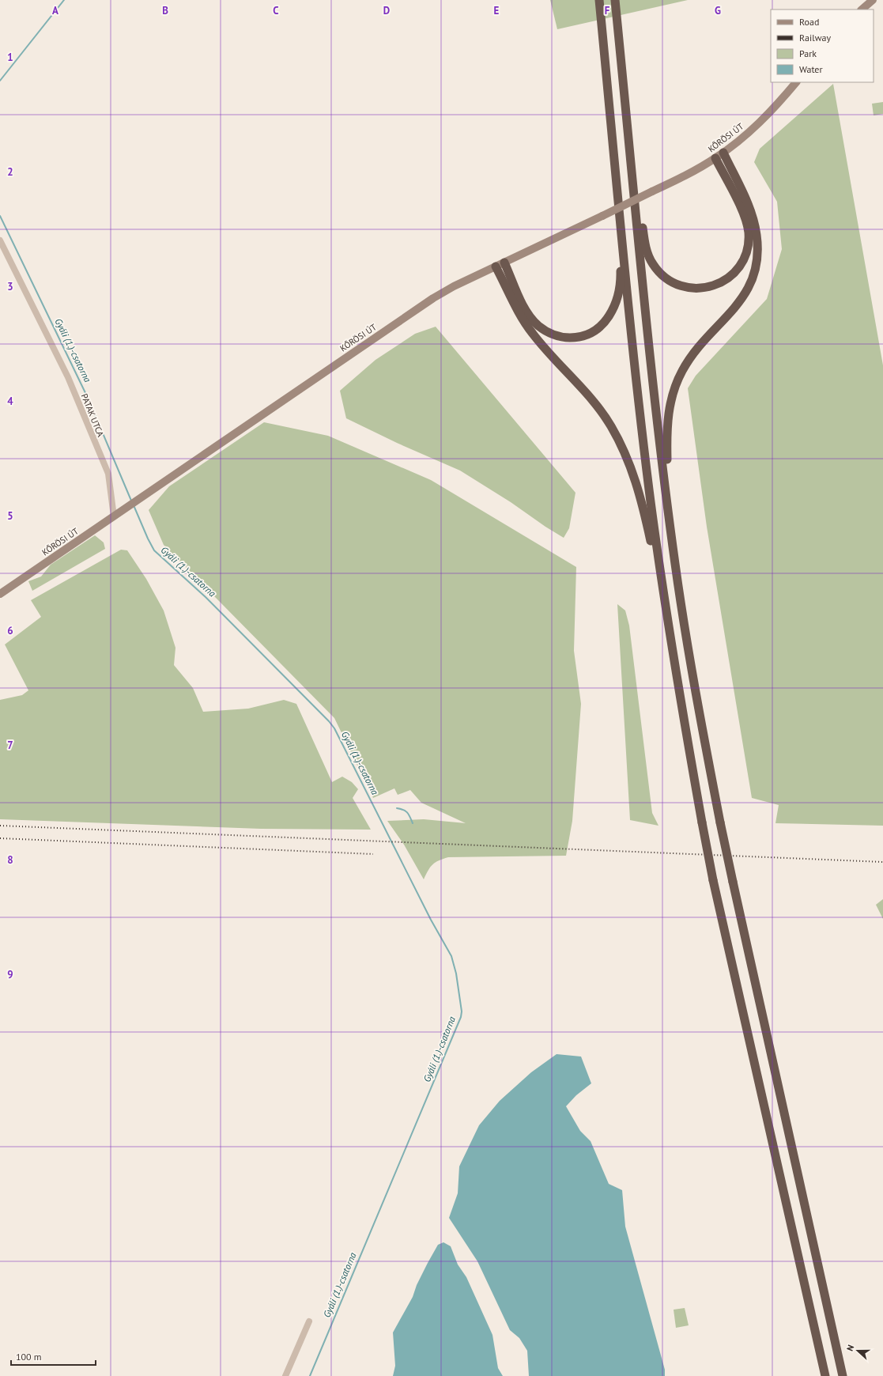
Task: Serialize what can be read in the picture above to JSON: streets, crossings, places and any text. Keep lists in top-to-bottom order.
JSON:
{
  "streets": {
    "main road": ["KŐRÖSI ÚT"],
    "street": ["PATAK UTCA"]
  },
  "crossings": [
    ["KŐRÖSI ÚT", "PATAK UTCA"]
  ],
  "water": ["Gyáli (1.)-csatorna"],
  "legend": [
    "Road",
    "Railway",
    "Park",
    "Water"
  ],
  "scale_bar": "100 m",
  "north": "left",
  "grid": {
    "columns": [
      "A",
      "B",
      "C",
      "D",
      "E",
      "F",
      "G"
    ],
    "rows": [
      "1",
      "2",
      "3",
      "4",
      "5",
      "6",
      "7",
      "8",
      "9"
    ]
  }
}
